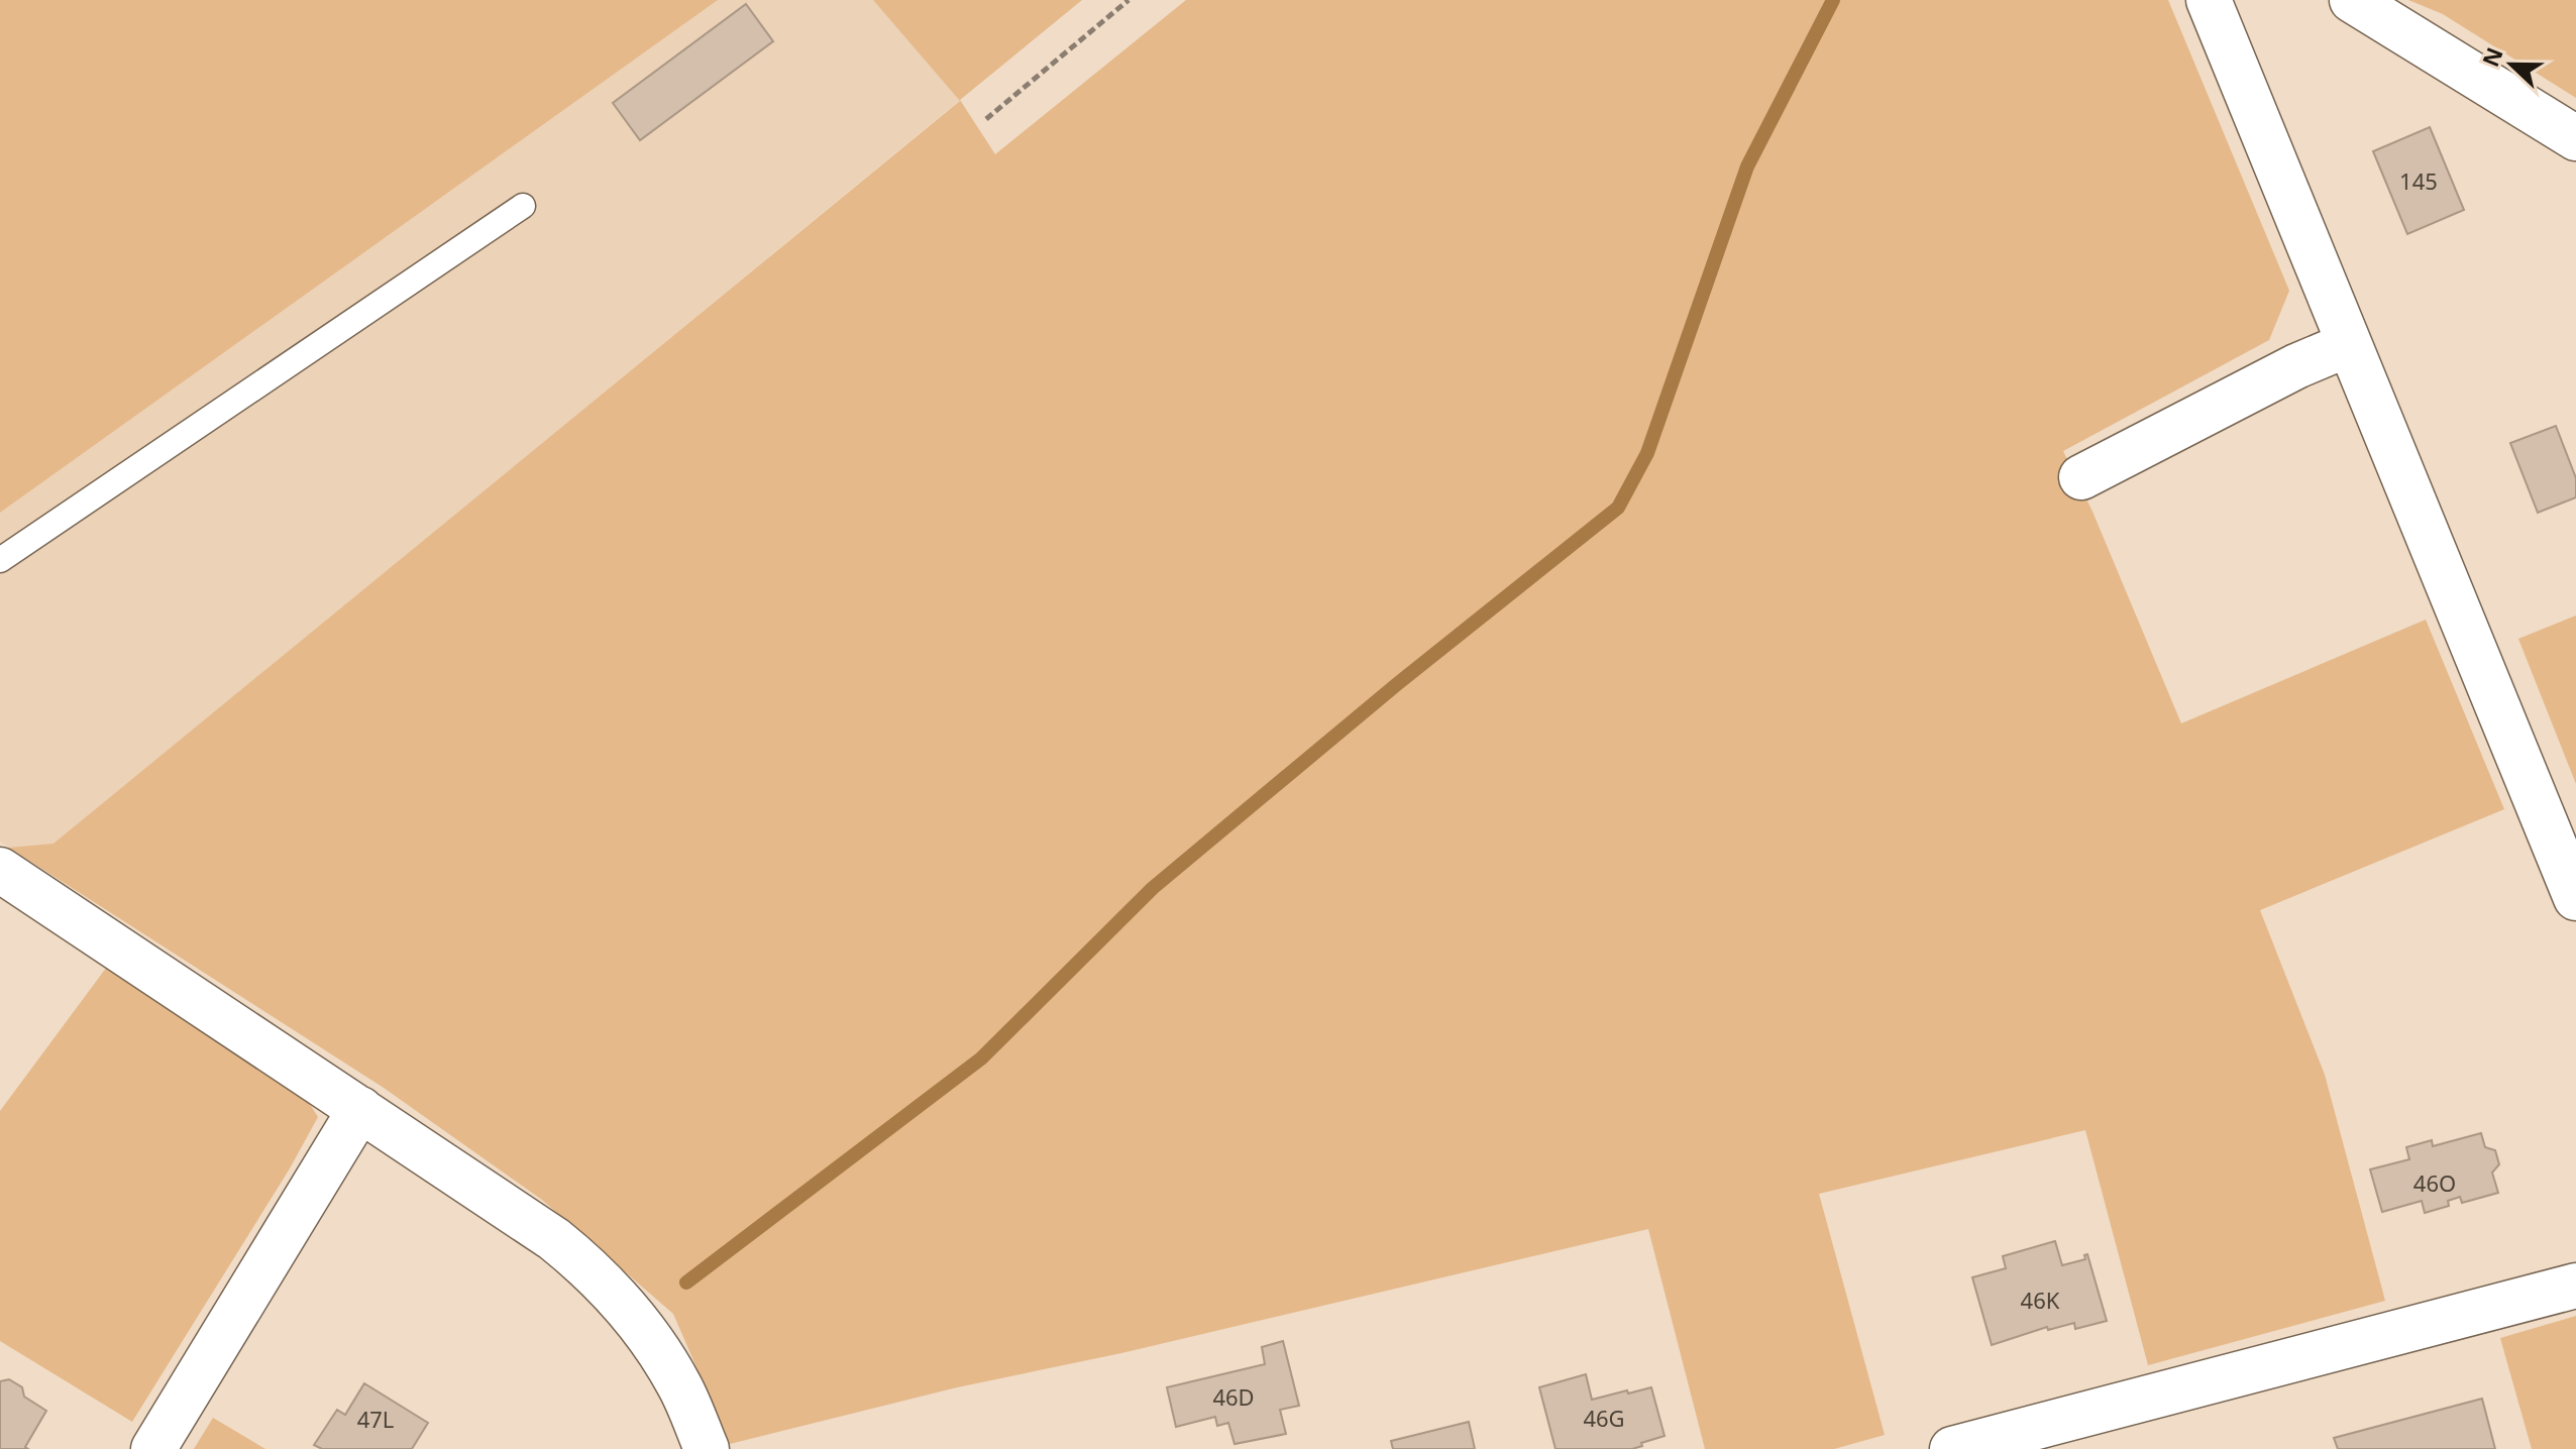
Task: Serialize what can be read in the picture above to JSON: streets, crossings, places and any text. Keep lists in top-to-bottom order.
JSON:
{
  "house_numbers": [
    "145",
    "46O",
    "46K",
    "46D",
    "46G",
    "47L"
  ],
  "north": "left"
}
